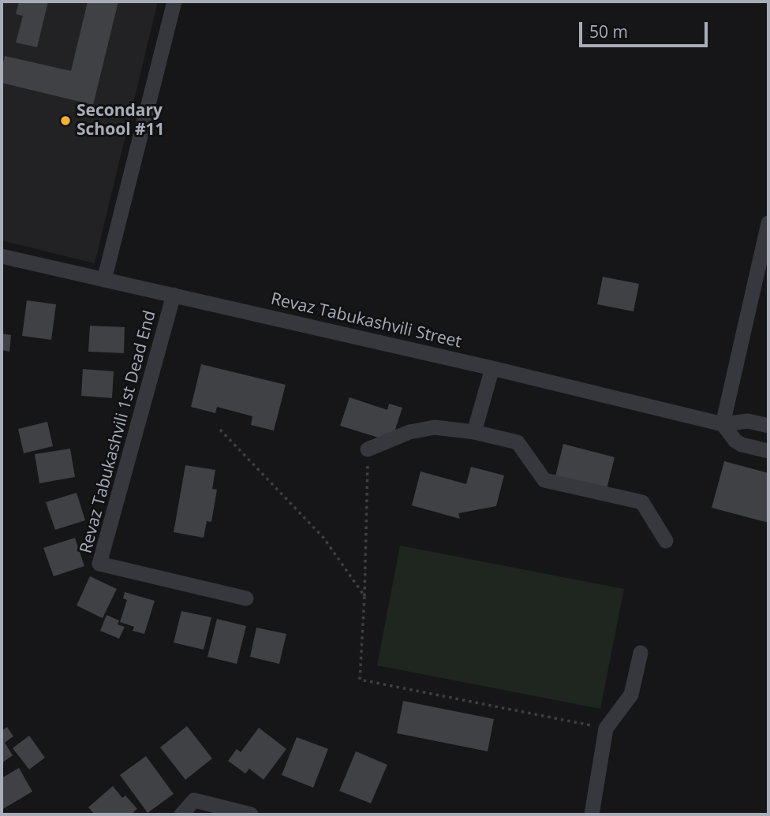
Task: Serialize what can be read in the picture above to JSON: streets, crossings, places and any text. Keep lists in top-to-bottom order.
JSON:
{
  "streets": {
    "street": ["Revaz Tabukashvili Street", "Revaz Tabukashvili 1st Dead End"]
  },
  "crossings": [
    ["Revaz Tabukashvili Street", "Revaz Tabukashvili 1st Dead End"]
  ],
  "places": ["Secondary School #11"],
  "scale_bar": "50 m"
}
